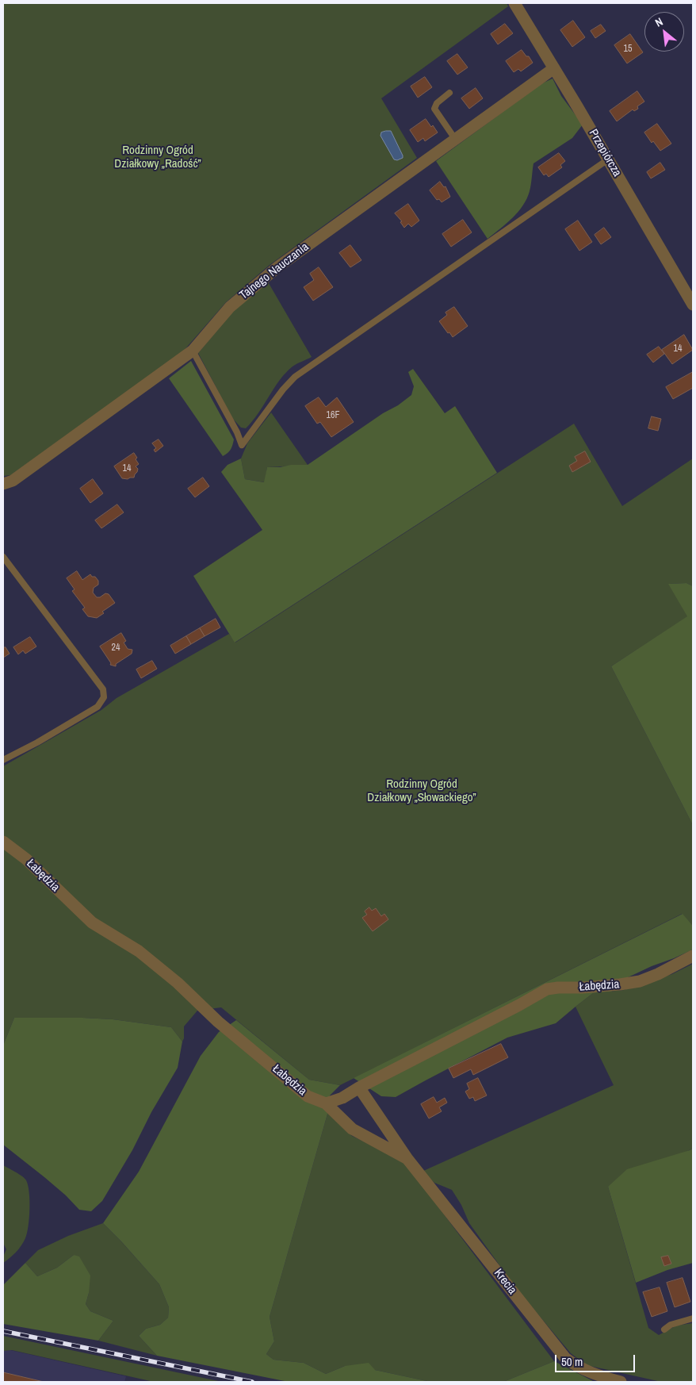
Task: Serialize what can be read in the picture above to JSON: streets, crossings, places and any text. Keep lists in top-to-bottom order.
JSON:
{
  "streets": {
    "street": [
      "Przepiórcza",
      "Tajnego Nauczania",
      "Łabędzia",
      "Krecia"
    ]
  },
  "crossings": [
    ["Przepiórcza", "Tajnego Nauczania"],
    ["Łabędzia", "Krecia"]
  ],
  "parks": ["Rodzinny Ogród Działkowy „Radość”", "Rodzinny Ogród Działkowy „Słowackiego”"],
  "house_numbers": [
    "15",
    "14",
    "16F",
    "14",
    "24"
  ],
  "scale_bar": "50 m",
  "north": "top left"
}
